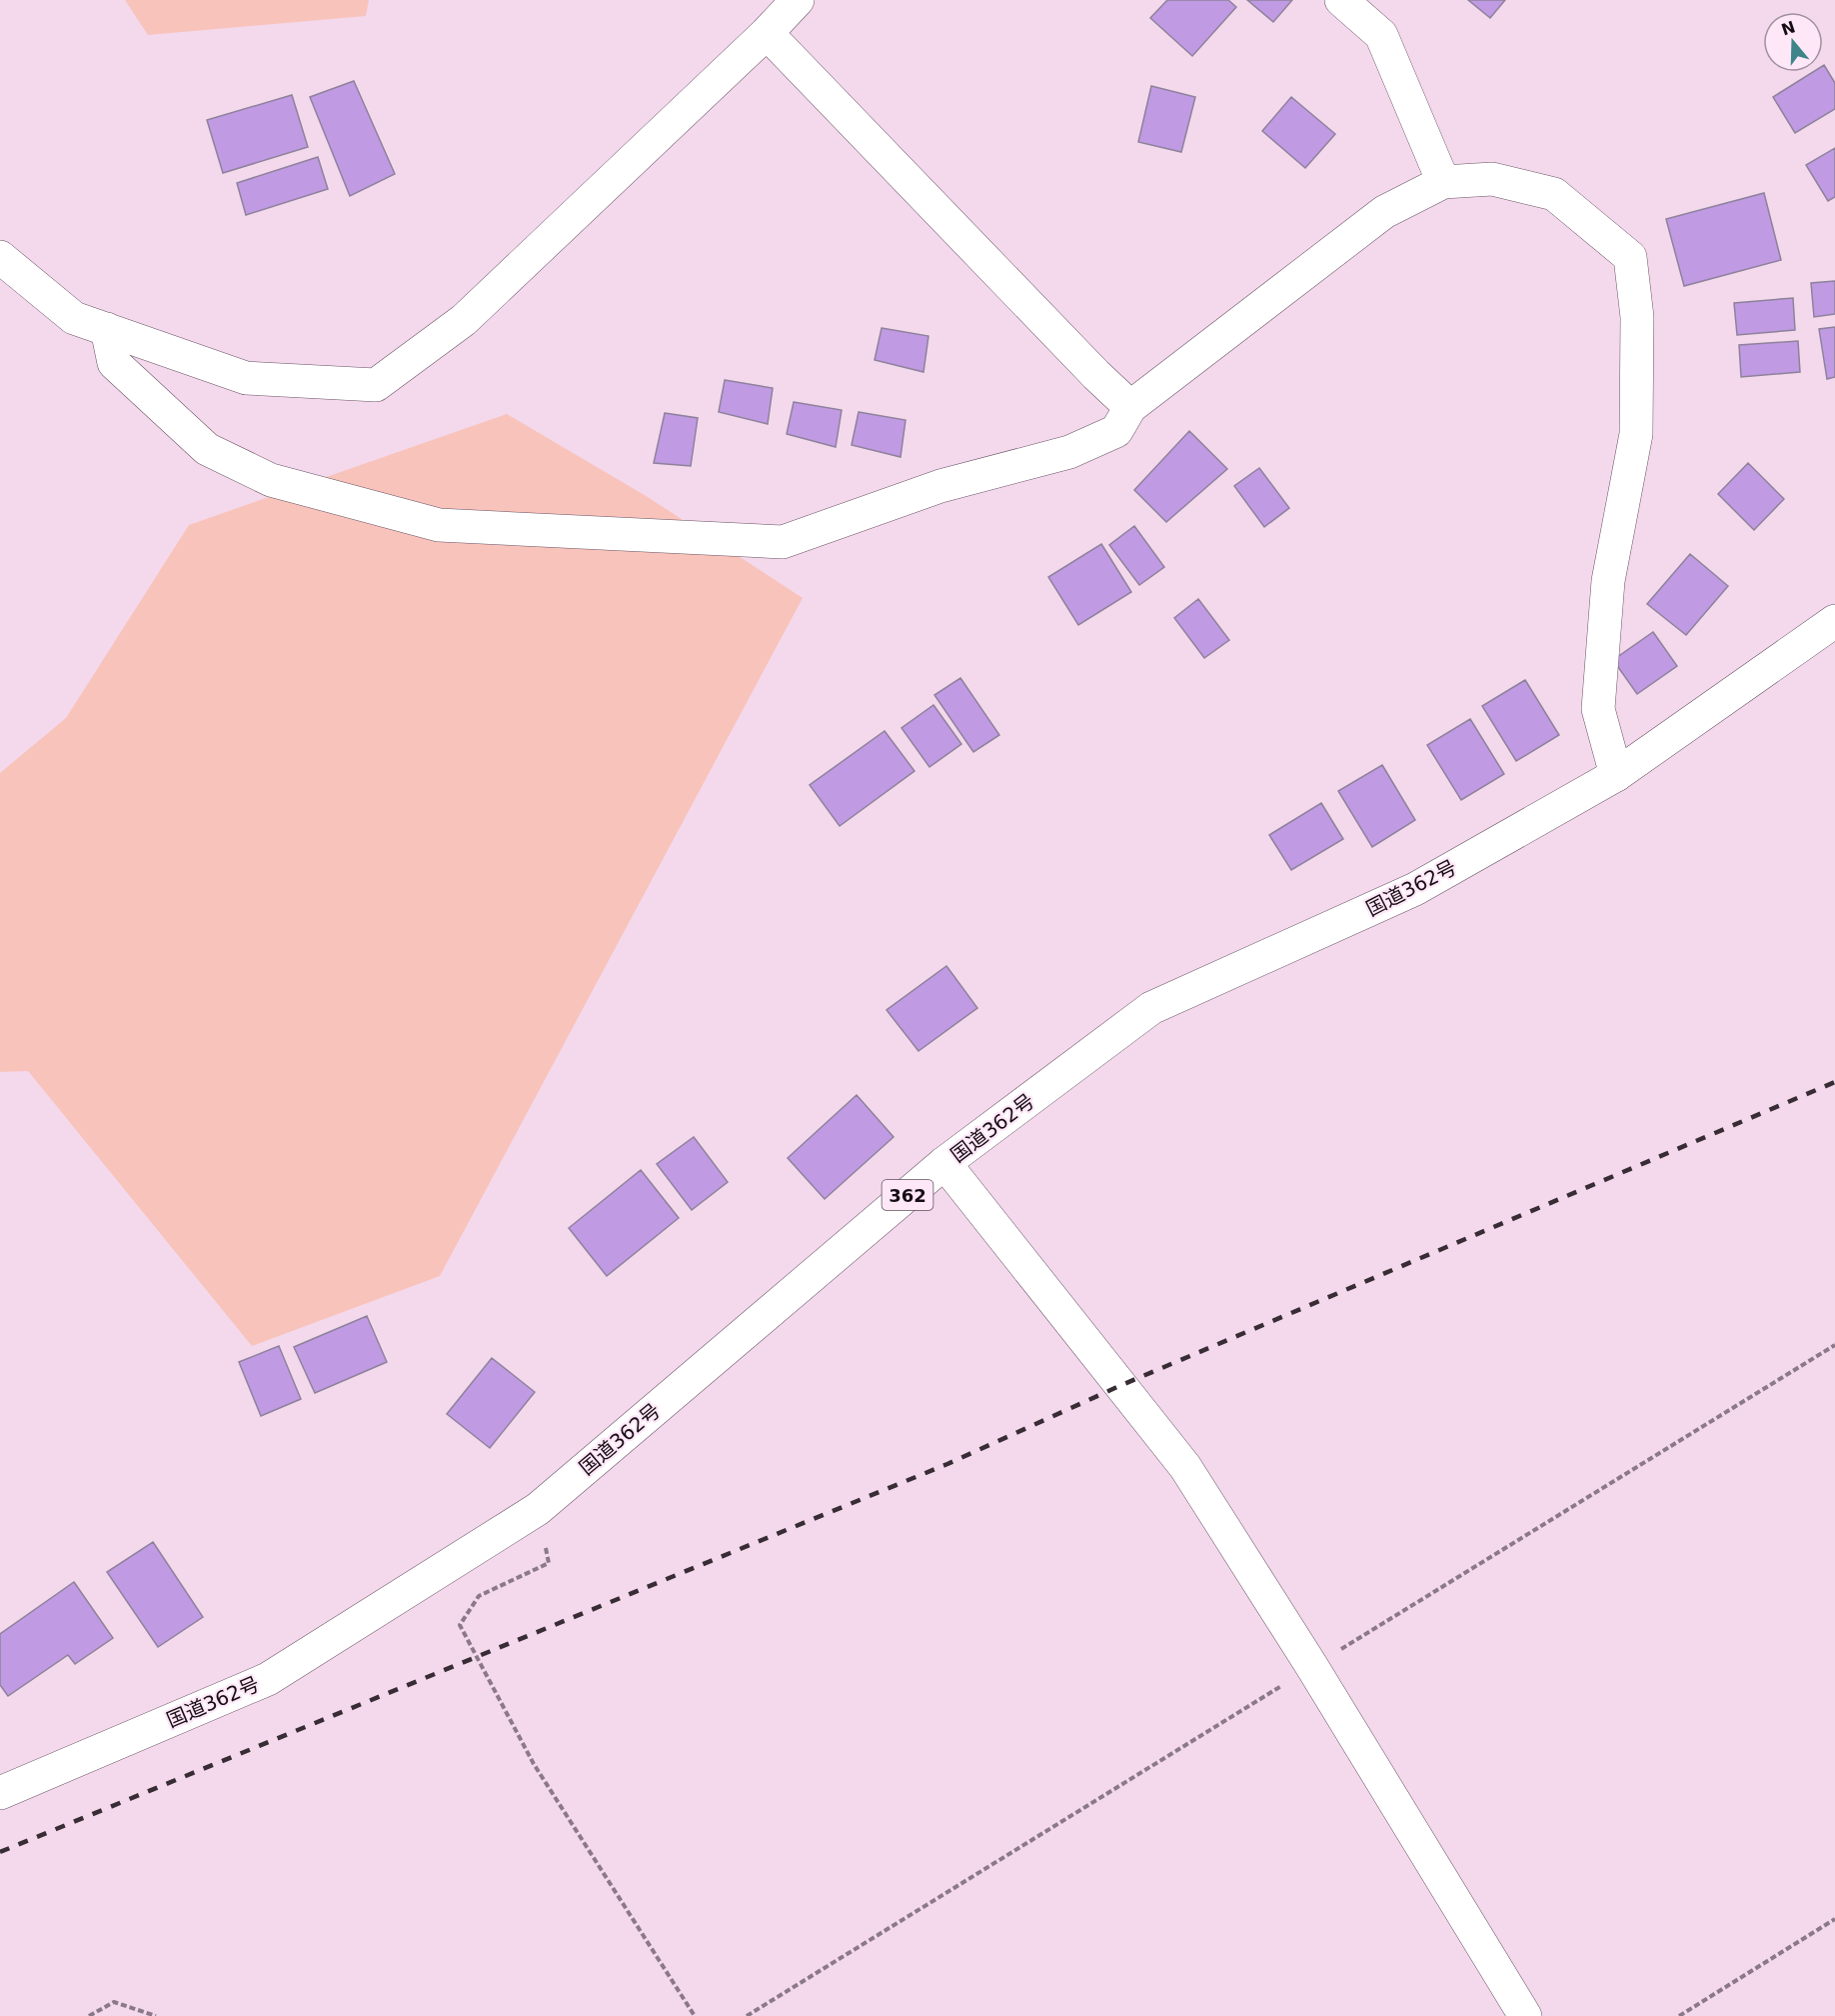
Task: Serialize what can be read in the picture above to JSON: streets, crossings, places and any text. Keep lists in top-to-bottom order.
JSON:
{
  "streets": {
    "main road": ["国道362号", "362"]
  },
  "north": "top"
}
